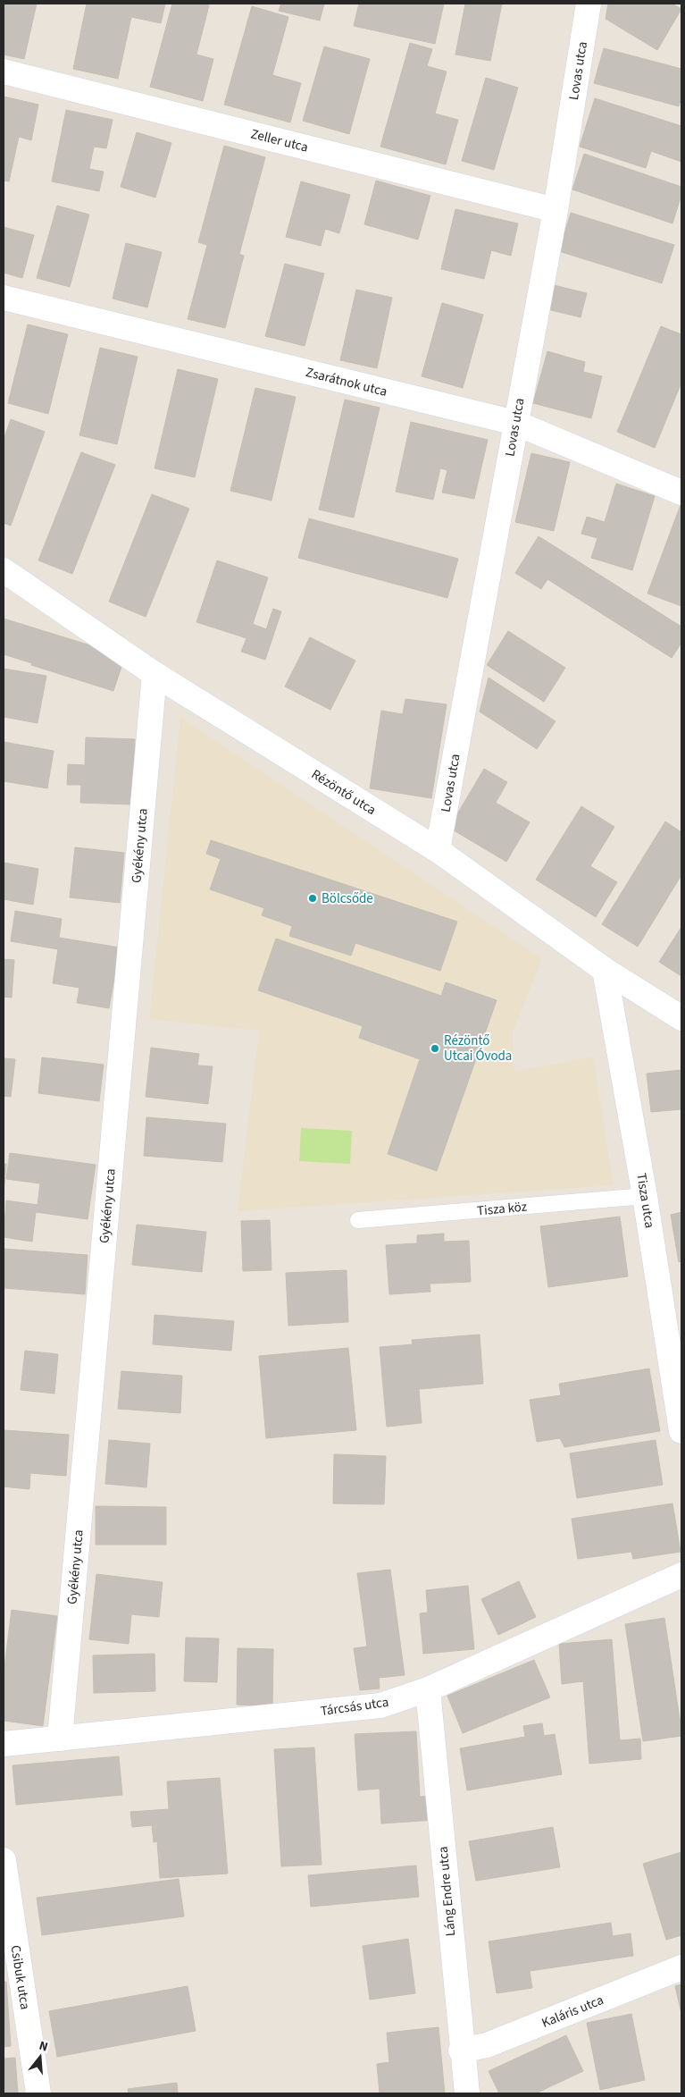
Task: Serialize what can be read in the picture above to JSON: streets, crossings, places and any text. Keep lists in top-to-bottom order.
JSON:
{
  "streets": {
    "street": [
      "Lovas utca",
      "Zeller utca",
      "Zsarátnok utca",
      "Rézöntő utca",
      "Gyékény utca",
      "Tisza utca",
      "Tárcsás utca",
      "Láng Endre utca",
      "Csibuk utca",
      "Kaláris utca"
    ],
    "lane": ["Tisza köz"]
  },
  "crossings": [
    ["Lovas utca", "Zeller utca"],
    ["Lovas utca", "Zsarátnok utca"],
    ["Lovas utca", "Rézöntő utca"],
    ["Rézöntő utca", "Gyékény utca"],
    ["Rézöntő utca", "Tisza utca"],
    ["Gyékény utca", "Tárcsás utca"],
    ["Tisza utca", "Tisza köz"],
    ["Tárcsás utca", "Láng Endre utca"],
    ["Láng Endre utca", "Kaláris utca"]
  ],
  "places": ["Bölcsőde", "Rézöntő Utcai Óvoda"],
  "north": "top"
}
